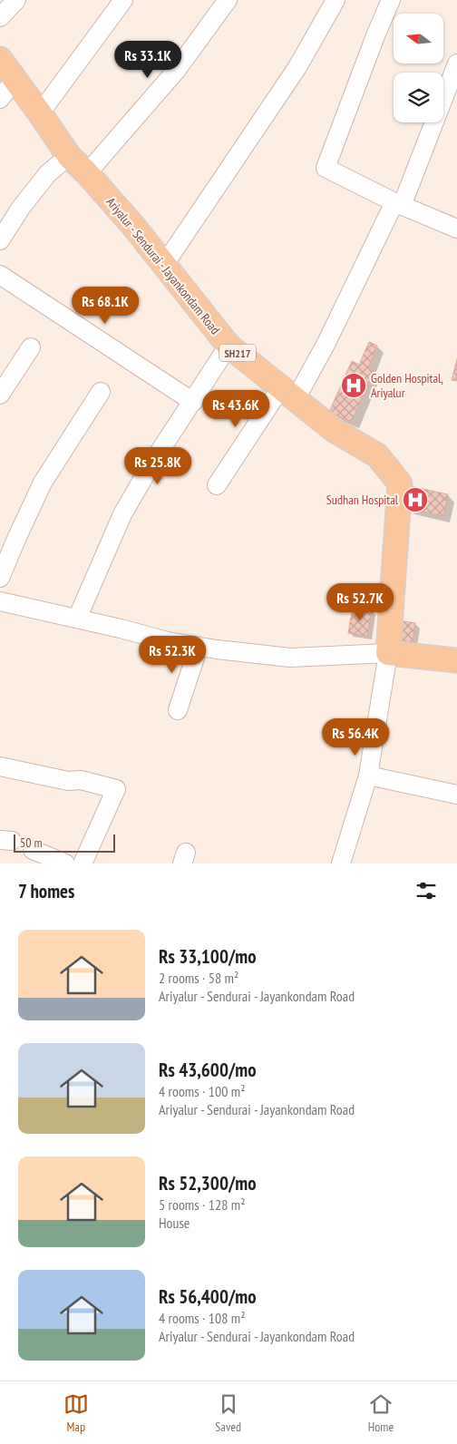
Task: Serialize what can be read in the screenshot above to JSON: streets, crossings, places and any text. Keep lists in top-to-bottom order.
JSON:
{
  "streets": {
    "main road": ["Ariyalur - Sendurai - Jayankondam Road", "SH217"]
  },
  "places": {
    "hospital": ["Golden Hospital, Ariyalur", "Sudhan Hospital"]
  },
  "scale_bar": "50 m",
  "north": "left",
  "page": {
    "price": [
      "Rs 33.1K",
      "Rs 68.1K",
      "Rs 43.6K",
      "Rs 25.8K",
      "Rs 52.7K",
      "Rs 52.3K",
      "Rs 56.4K"
    ],
    "scale": "50 m",
    "heading": "7 homes",
    "list": [
      {
        "name": "Rs 33,100/mo",
        "note": "2 rooms · 58 m² · Ariyalur - Sendurai - Jayankondam Road"
      },
      {
        "name": "Rs 43,600/mo",
        "note": "4 rooms · 100 m² · Ariyalur - Sendurai - Jayankondam Road"
      },
      {
        "name": "Rs 52,300/mo",
        "note": "5 rooms · 128 m² · House"
      },
      {
        "name": "Rs 56,400/mo",
        "note": "4 rooms · 108 m² · Ariyalur - Sendurai - Jayankondam Road"
      }
    ],
    "tabs": ["Map", "Saved", "Home"]
  }
}
